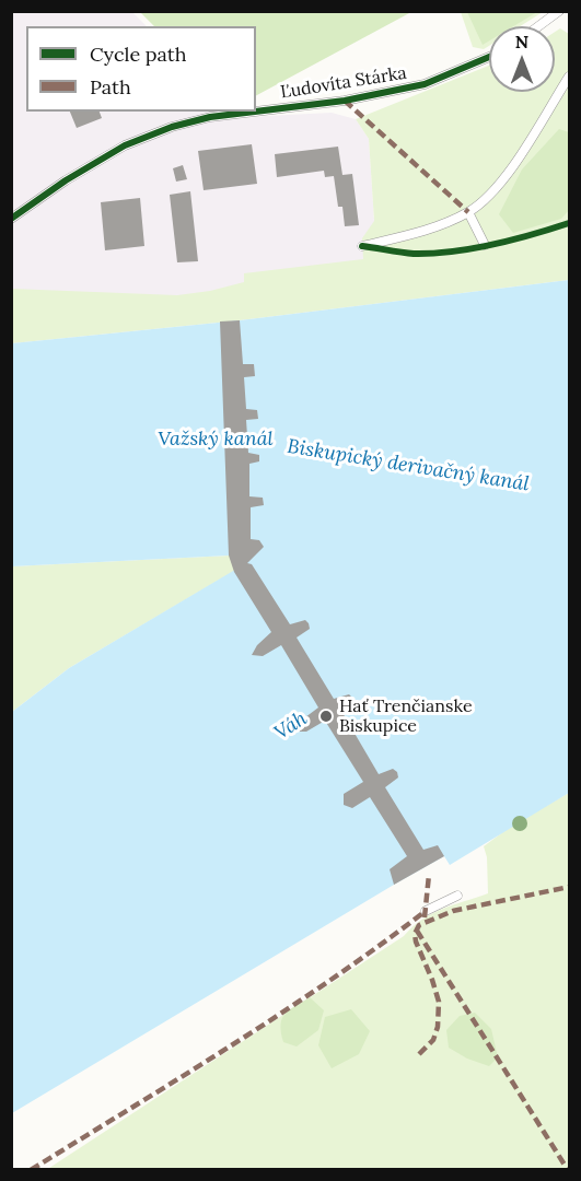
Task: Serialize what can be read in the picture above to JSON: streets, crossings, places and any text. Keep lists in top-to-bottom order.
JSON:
{
  "streets": {
    "lane": ["Ľudovíta Stárka"]
  },
  "water": ["Važský kanál", "Biskupický derivačný kanál", "Váh"],
  "places": ["Hať Trenčianske Biskupice"],
  "legend": ["Cycle path", "Path"],
  "north": "top"
}
